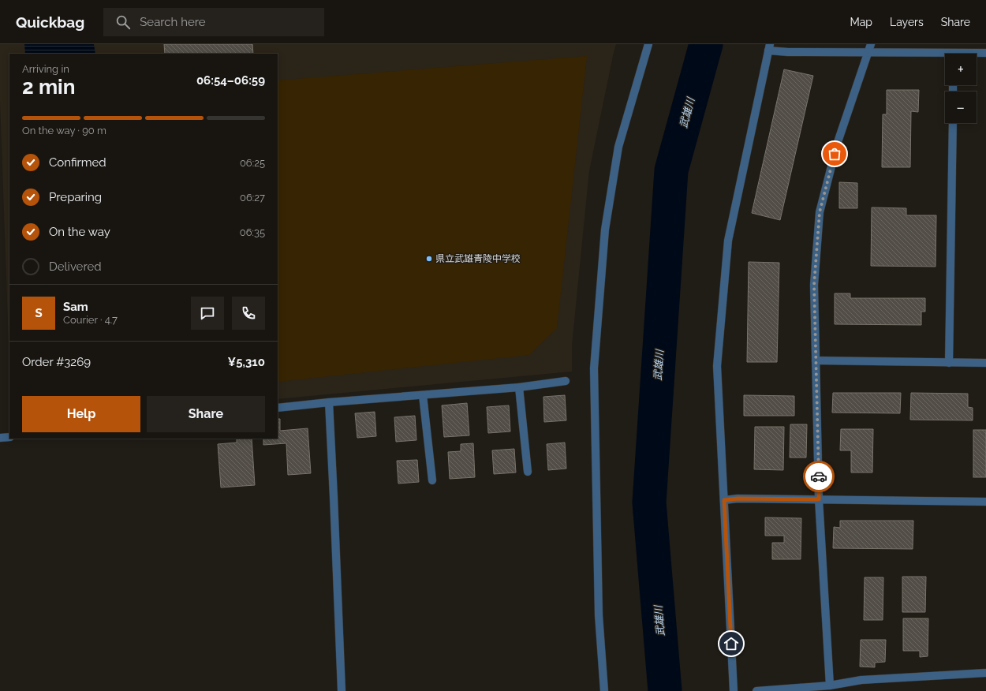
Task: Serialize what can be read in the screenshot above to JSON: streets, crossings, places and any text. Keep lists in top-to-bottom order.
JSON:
{
  "water": ["武雄川"],
  "places": ["県立武雄青陵中学校"],
  "page": {
    "header": "Quickbag",
    "search": "Search here",
    "nav": ["Map", "Layers", "Share"],
    "map_buttons": ["+", "−"],
    "heading": ["2 min", "Arriving in", "06:54–06:59"],
    "panel": [
      "Sam",
      "Courier · 4.7",
      "Order #3269",
      "¥5,310"
    ],
    "bar": "On the way · 90 m",
    "list": [
      ["Confirmed", "06:25"],
      ["Preparing", "06:27"],
      ["On the way", "06:35"],
      "Delivered"
    ],
    "round": "S",
    "buttons": ["Help", "Share"]
  }
}
